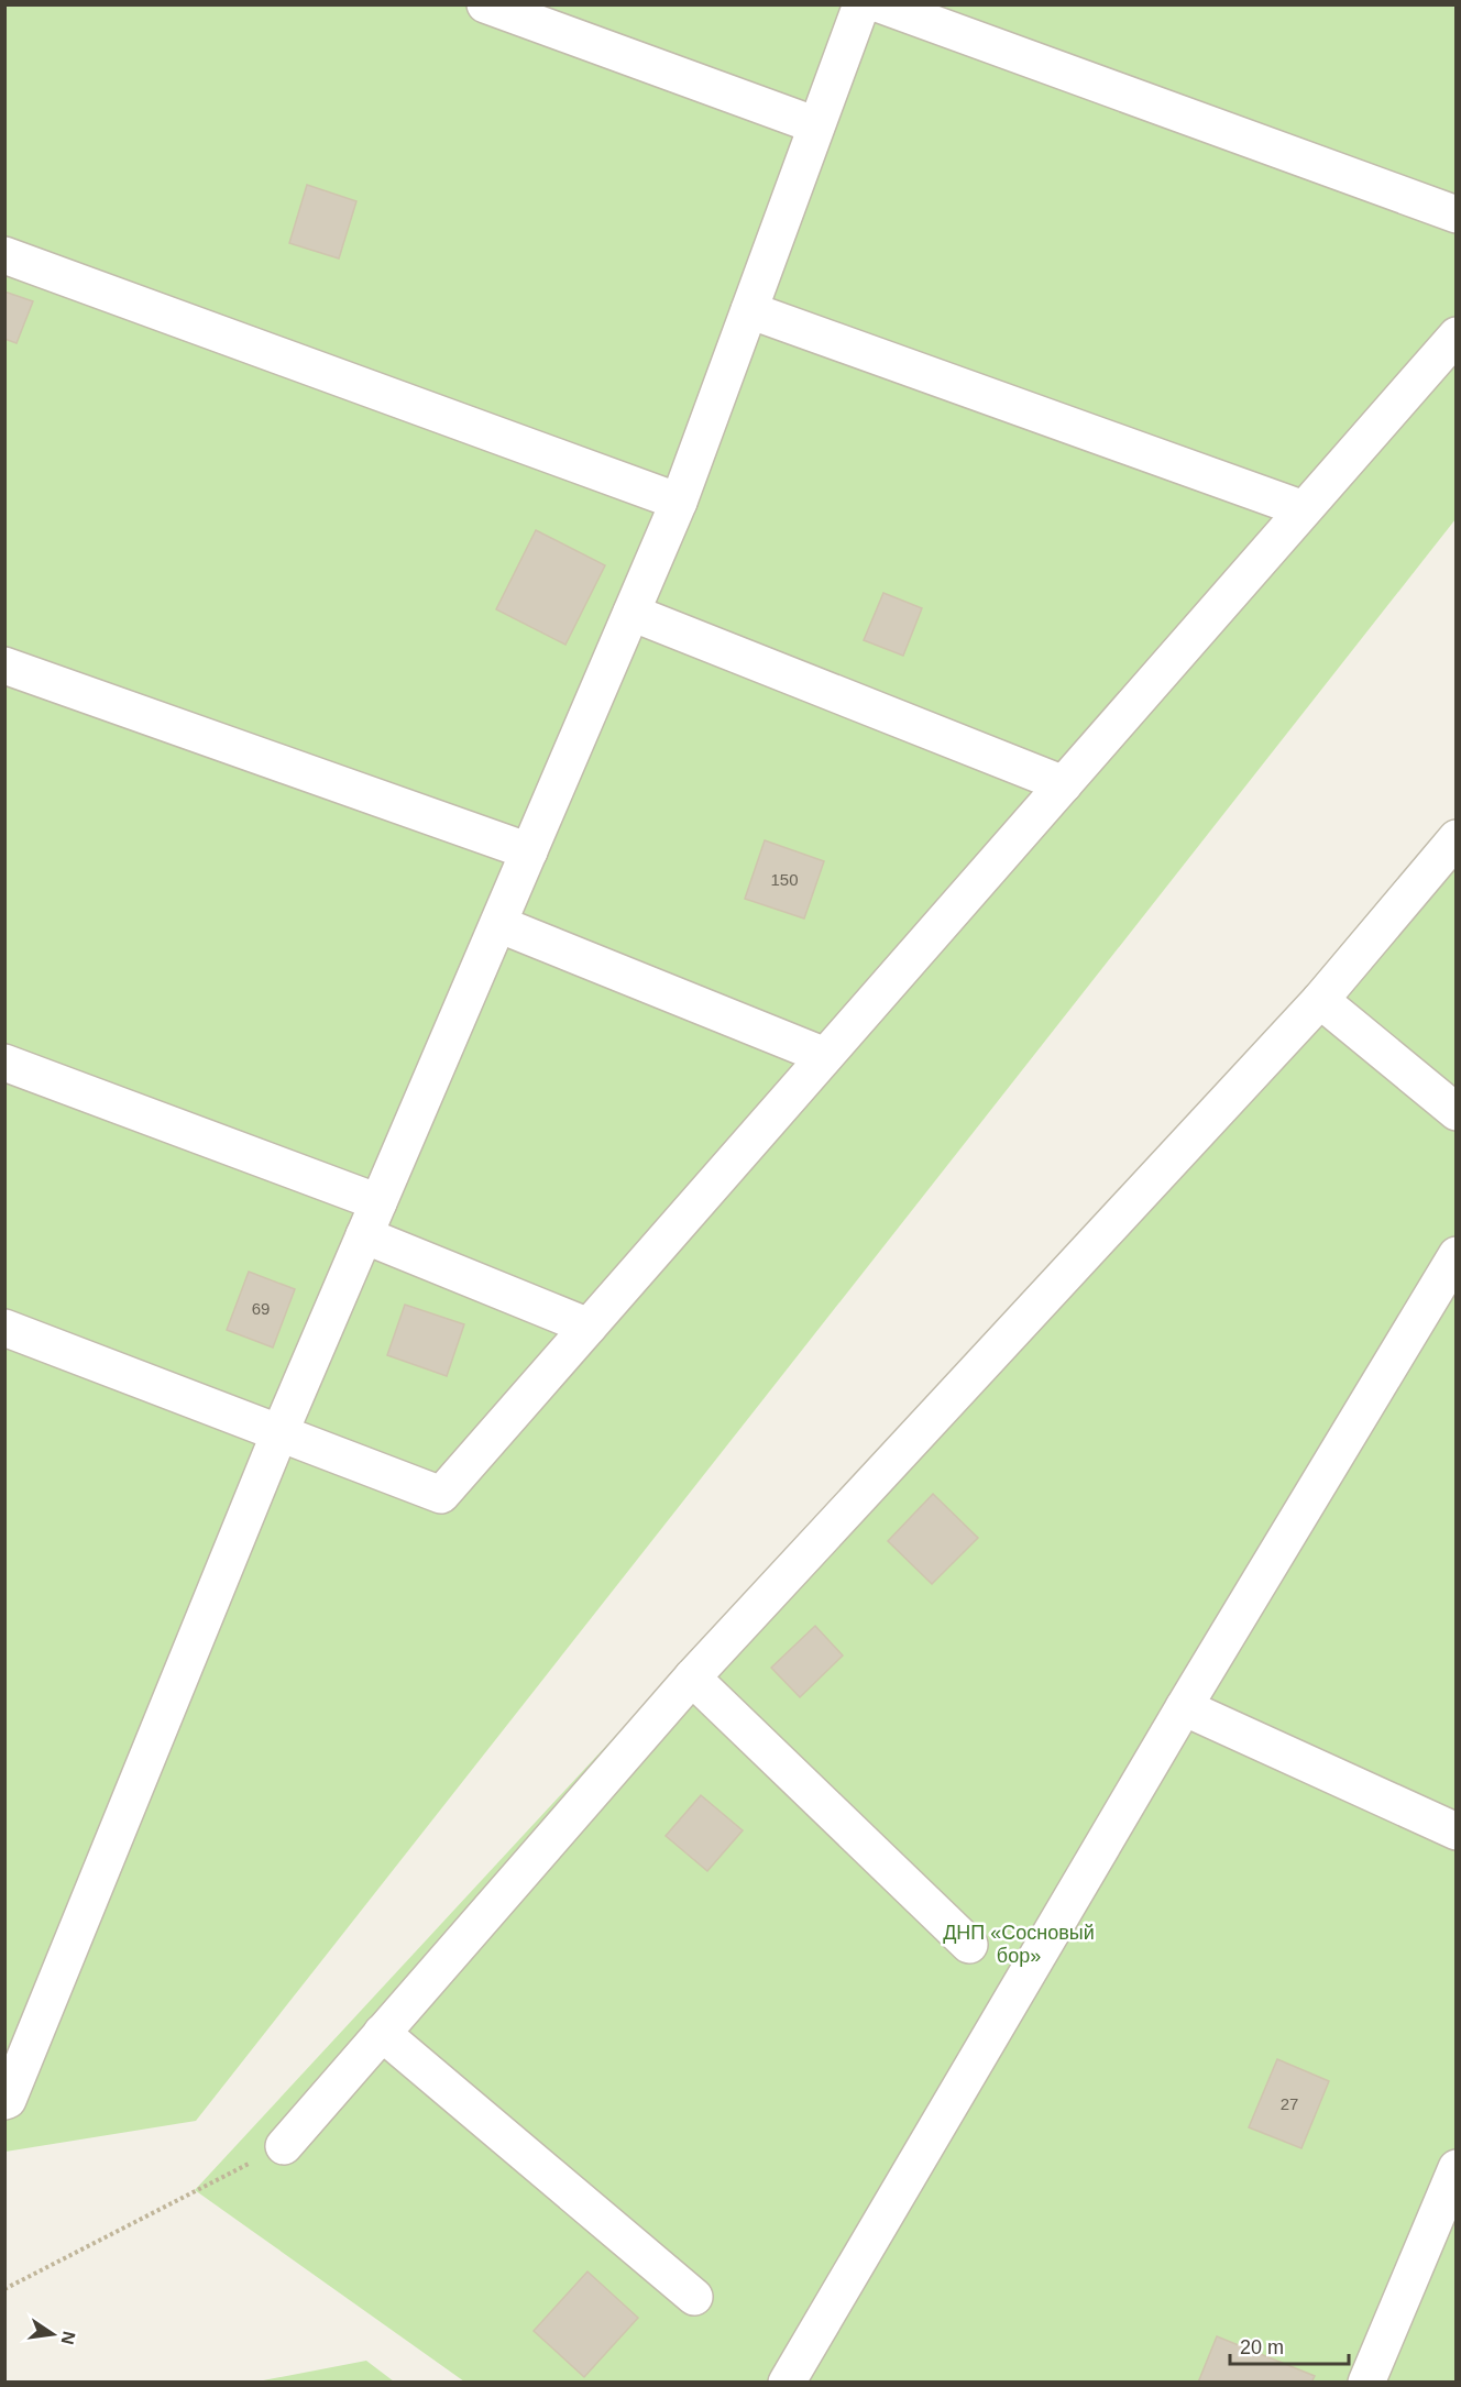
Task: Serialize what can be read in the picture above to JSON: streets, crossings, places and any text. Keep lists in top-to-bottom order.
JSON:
{
  "parks": ["ДНП «Сосновый бор»"],
  "house_numbers": ["150", "69", "27"],
  "scale_bar": "20 m",
  "north": "right"
}
